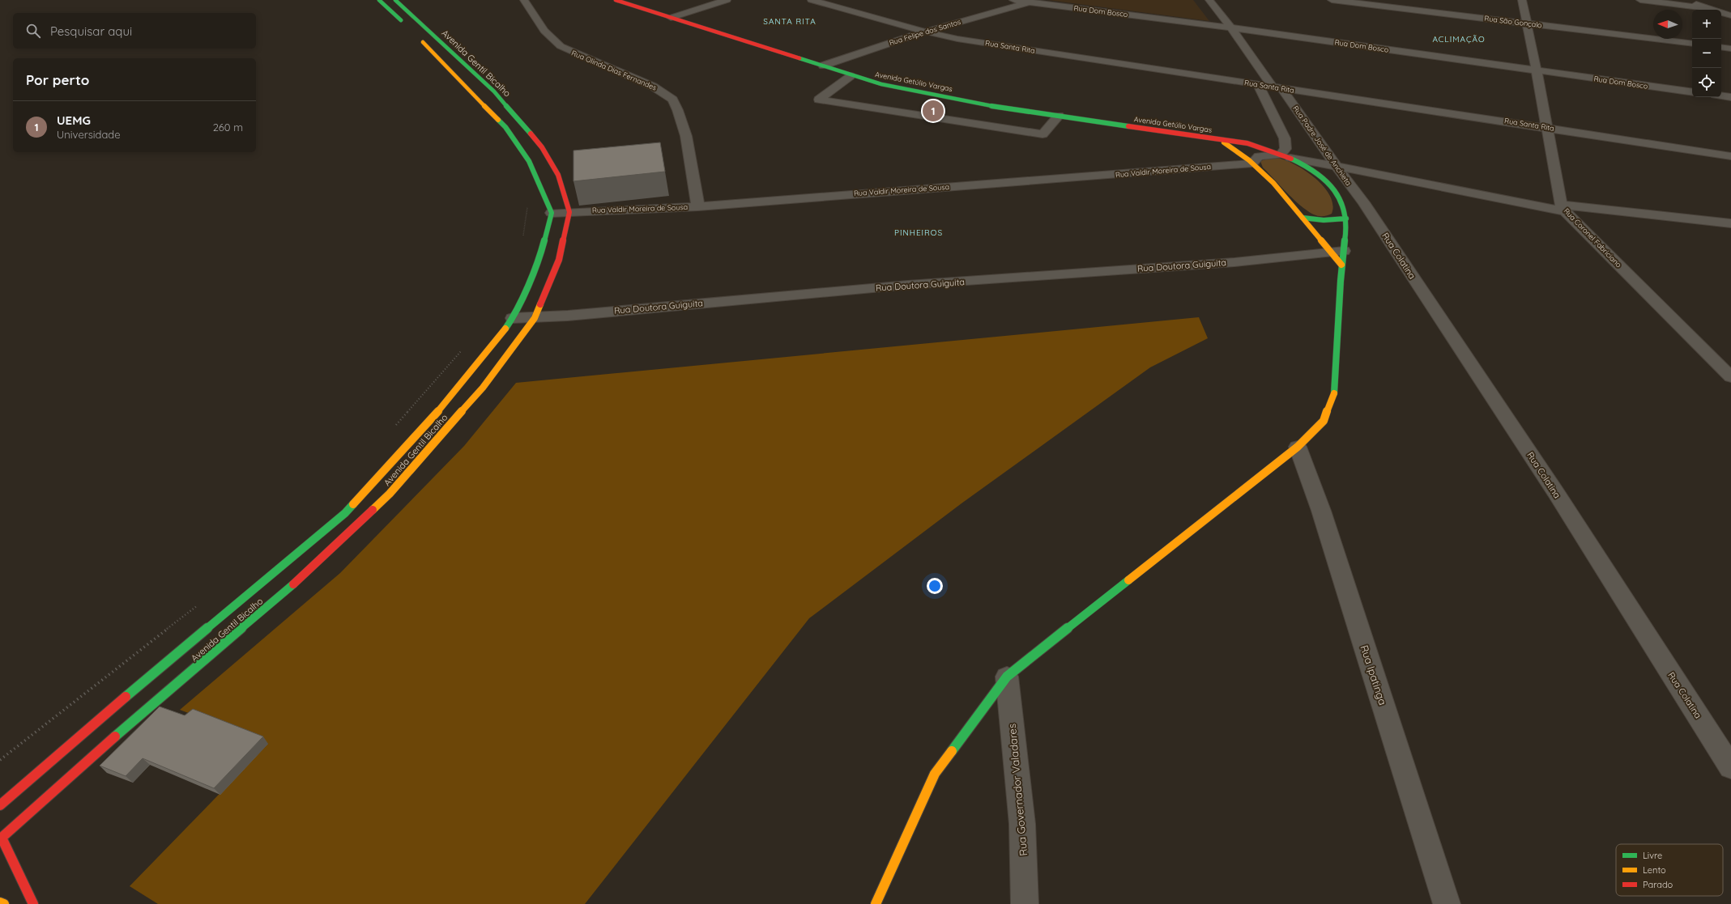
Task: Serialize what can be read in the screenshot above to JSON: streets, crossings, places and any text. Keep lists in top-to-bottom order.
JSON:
{
  "streets": {
    "main road": ["Avenida Gentil Bicalho", "Avenida Getúlio Vargas"],
    "street": [
      "Rua Dom Bosco",
      "Rua São Gonçalo",
      "Rua Felipe dos Santos",
      "Rua Santa Rita",
      "Rua Olinda Dias Fernandes",
      "Rua Padre José de Anchieta",
      "Rua Valdir Moreira de Sousa",
      "Rua Coronel Fabriciano",
      "Rua Colatina",
      "Rua Doutora Guiguita",
      "Rua Ipatinga",
      "Rua Governador Valadares"
    ]
  },
  "crossings": [
    ["Rua Dom Bosco", "Rua Felipe dos Santos"],
    ["Rua Dom Bosco", "Rua Padre José de Anchieta"],
    ["Rua Dom Bosco", "Rua Coronel Fabriciano"],
    ["Rua São Gonçalo", "Rua Coronel Fabriciano"],
    ["Rua Felipe dos Santos", "Rua Santa Rita"],
    ["Rua Felipe dos Santos", "Avenida Getúlio Vargas"],
    ["Rua Santa Rita", "Rua Padre José de Anchieta"],
    ["Rua Santa Rita", "Rua Coronel Fabriciano"],
    ["Avenida Gentil Bicalho", "Rua Valdir Moreira de Sousa"],
    ["Avenida Gentil Bicalho", "Rua Doutora Guiguita"],
    ["Rua Olinda Dias Fernandes", "Rua Valdir Moreira de Sousa"],
    ["Avenida Getúlio Vargas", "Rua Valdir Moreira de Sousa"],
    ["Avenida Getúlio Vargas", "Rua Doutora Guiguita"],
    ["Rua Padre José de Anchieta", "Rua Colatina"]
  ],
  "districts": ["SANTA RITA", "ACLIMAÇÃO", "PINHEIROS"],
  "legend": ["Livre", "Lento", "Parado"],
  "north": "left",
  "page": {
    "map_buttons": ["+", "−"],
    "search": "Pesquisar aqui",
    "heading": "Por perto",
    "pins": "1",
    "list": [
      {
        "mark": "1",
        "name": "UEMG",
        "note": "Universidade",
        "value": "260 m"
      }
    ]
  }
}
